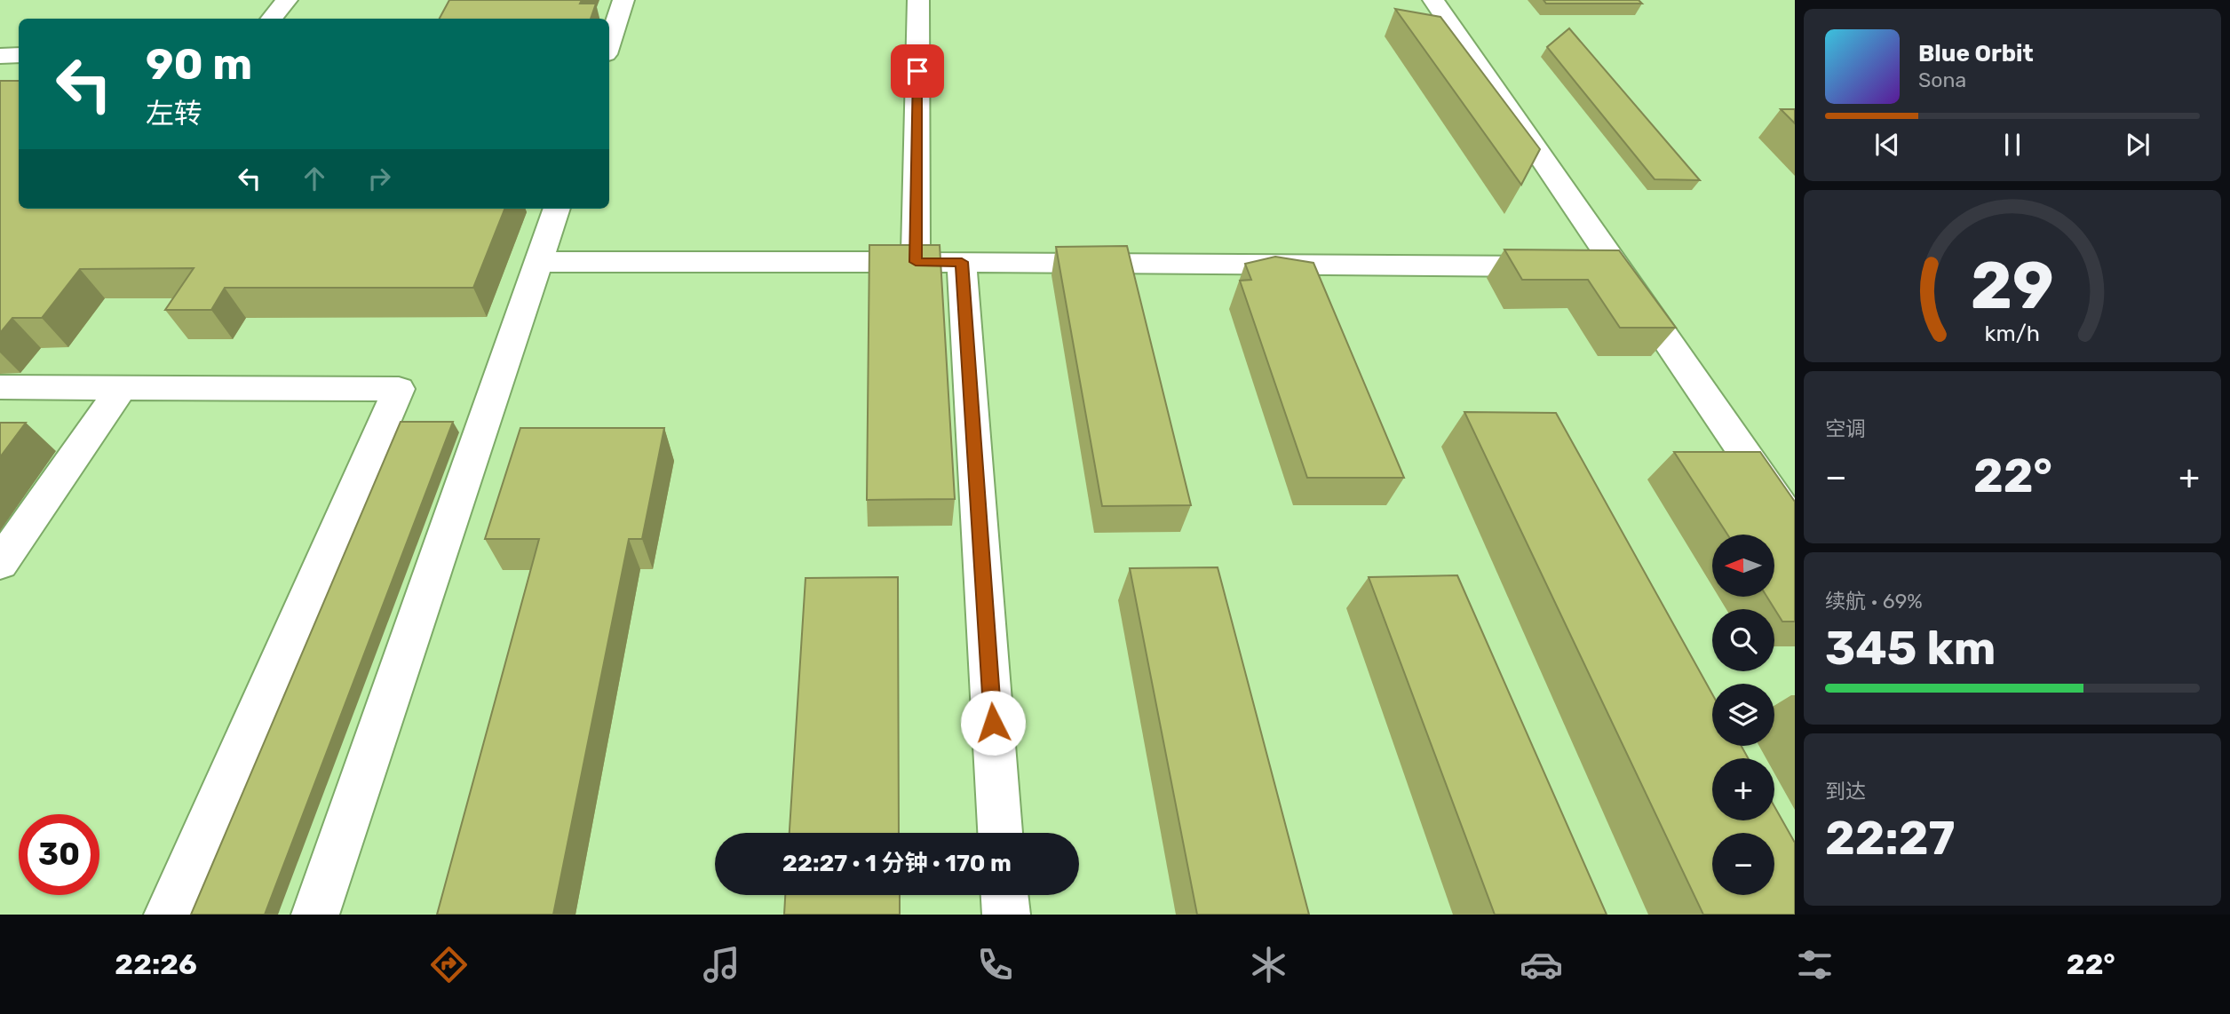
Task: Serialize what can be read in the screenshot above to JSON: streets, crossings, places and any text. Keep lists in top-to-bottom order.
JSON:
{
  "north": "left",
  "page": {
    "turn": ["90 m", "左转"],
    "song": ["Blue Orbit", "Sona"],
    "tile": [
      "空调",
      ["续航 · 69%", "345 km"],
      ["到达", "22:27"]
    ],
    "heat": ["−", "22°", "+"],
    "map_buttons": ["+", "−"],
    "limit": "30",
    "trip": "22:27 · 1 分钟 · 170 m",
    "tabs": ["22:26", "22°"],
    "gauge": ["29", "km/h"]
  }
}
